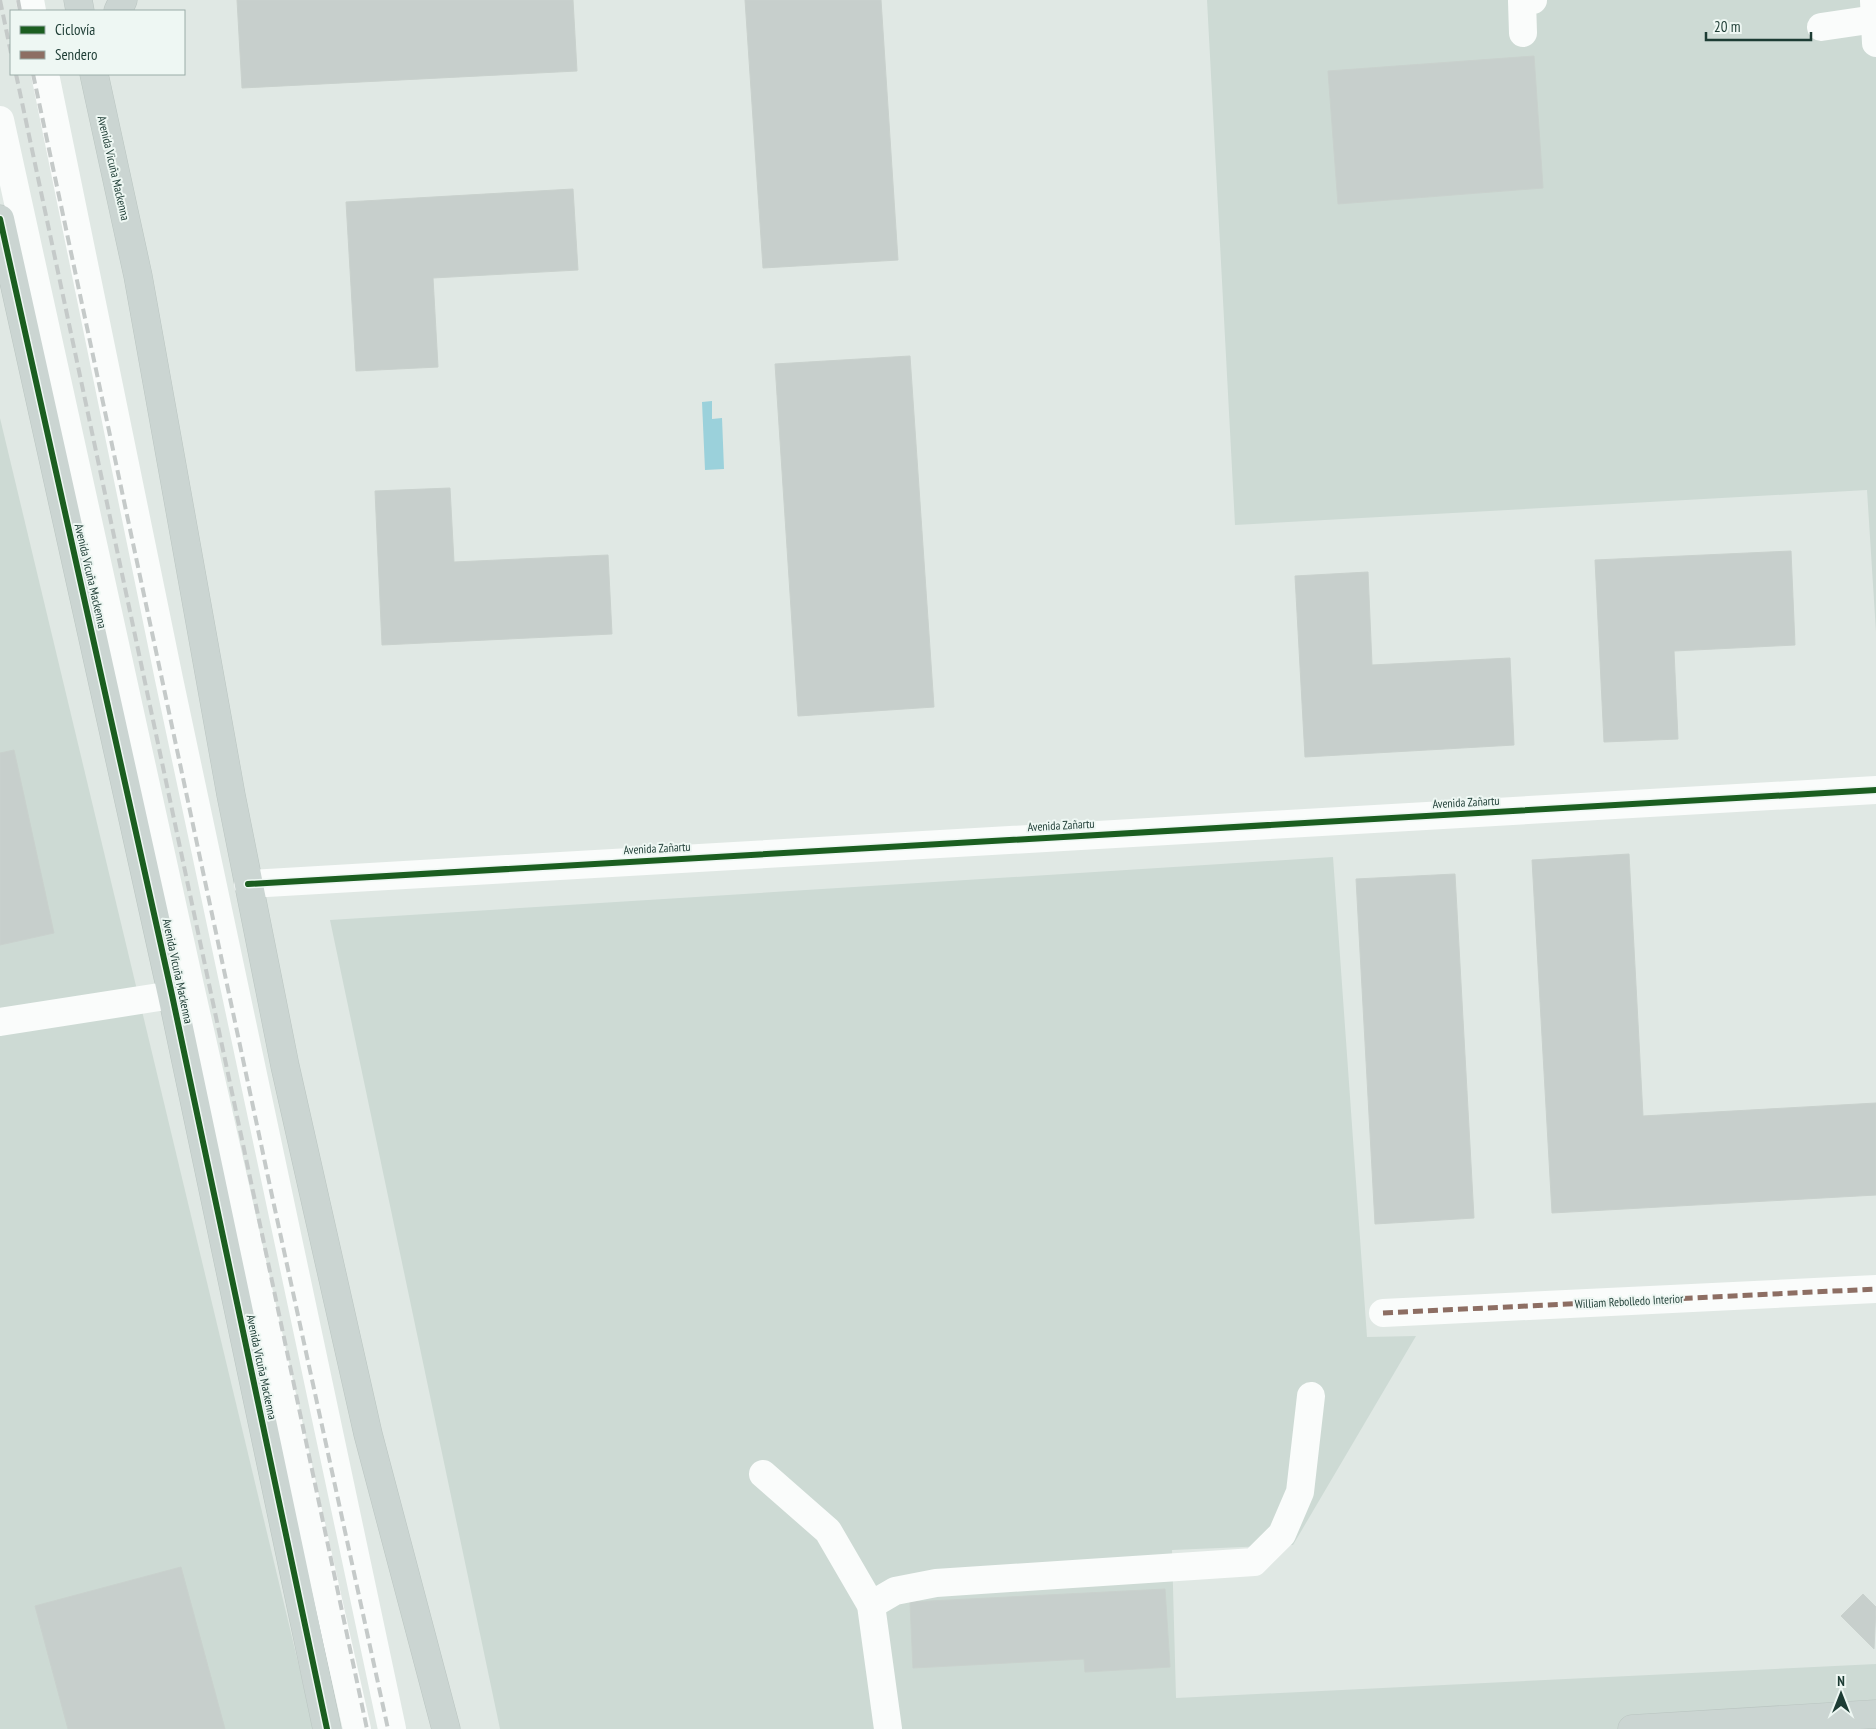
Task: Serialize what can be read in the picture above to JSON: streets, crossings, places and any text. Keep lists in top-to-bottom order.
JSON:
{
  "streets": {
    "main road": ["Avenida Vicuña Mackenna"],
    "street": ["Avenida Zañartu", "William Rebolledo Interior"]
  },
  "crossings": [
    ["Avenida Vicuña Mackenna", "Avenida Zañartu"]
  ],
  "legend": ["Ciclovía", "Sendero"],
  "scale_bar": "20 m",
  "north": "top"
}
